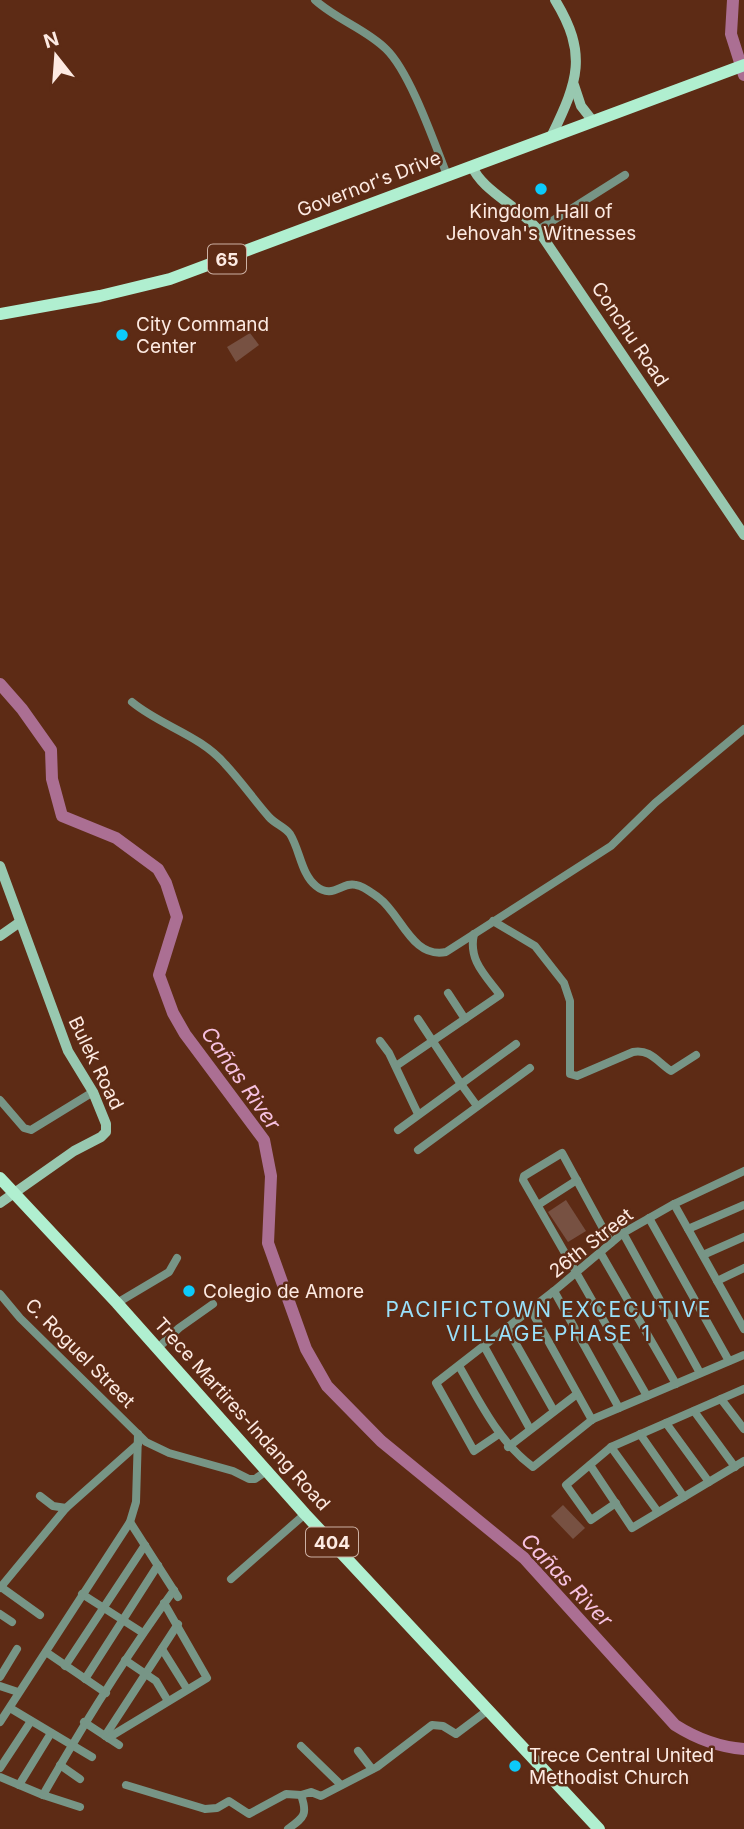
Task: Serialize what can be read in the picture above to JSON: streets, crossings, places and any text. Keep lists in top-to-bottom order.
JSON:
{
  "streets": {
    "main road": [
      "Governor's Drive",
      "65",
      "Conchu Road",
      "Bulek Road",
      "Trece Martires-Indang Road",
      "404"
    ],
    "street": ["26th Street", "C. Roguel Street"]
  },
  "crossings": [
    ["Governor's Drive", "Conchu Road"],
    ["Bulek Road", "Trece Martires-Indang Road"],
    ["C. Roguel Street", "Trece Martires-Indang Road"]
  ],
  "districts": ["PACIFICTOWN EXCECUTIVE VILLAGE PHASE 1"],
  "water": ["Cañas River"],
  "places": [
    "Kingdom Hall of Jehovah's Witnesses",
    "City Command Center",
    "Colegio de Amore",
    "Trece Central United Methodist Church"
  ],
  "north": "top"
}
